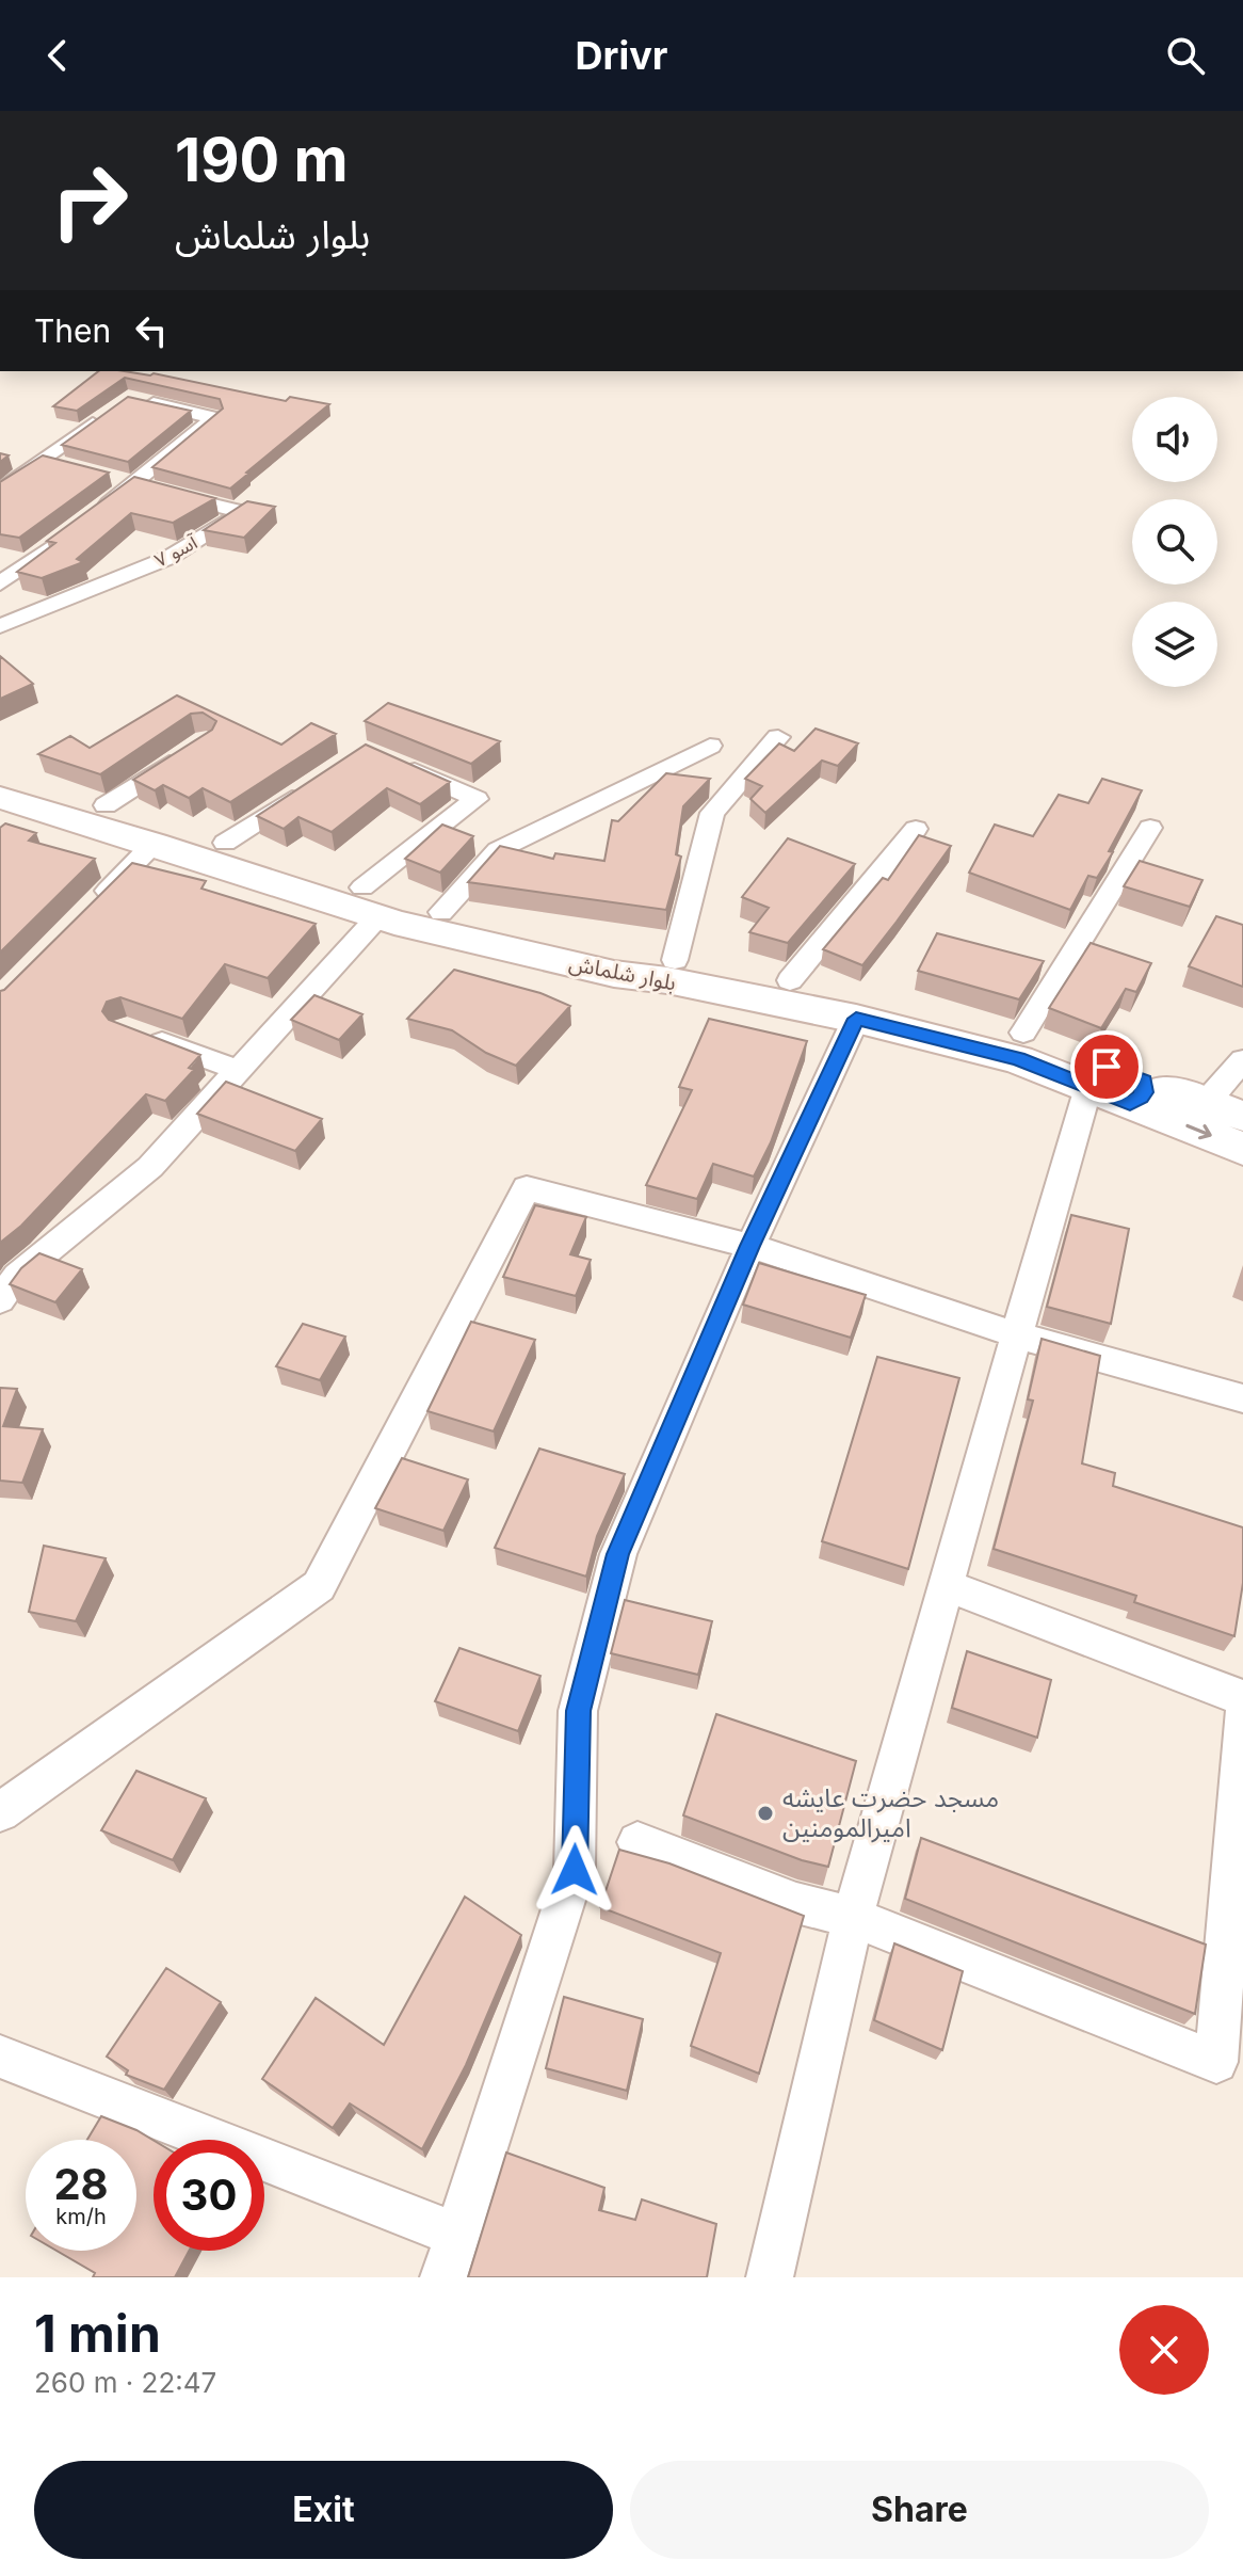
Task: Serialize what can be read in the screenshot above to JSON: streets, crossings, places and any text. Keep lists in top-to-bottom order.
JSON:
{
  "streets": {
    "main road": ["بلوار شلماش"],
    "street": ["آسو ۷"]
  },
  "places": ["مسجد حضرت عایشه امیرالمومنین"],
  "page": {
    "header": "Drivr",
    "turn": ["190 m", "بلوار شلماش"],
    "then": "Then",
    "speed": "28 km/h",
    "limit": "30",
    "heading": ["1 min", "260 m · 22:47"],
    "buttons": ["Exit", "Share"]
  }
}
